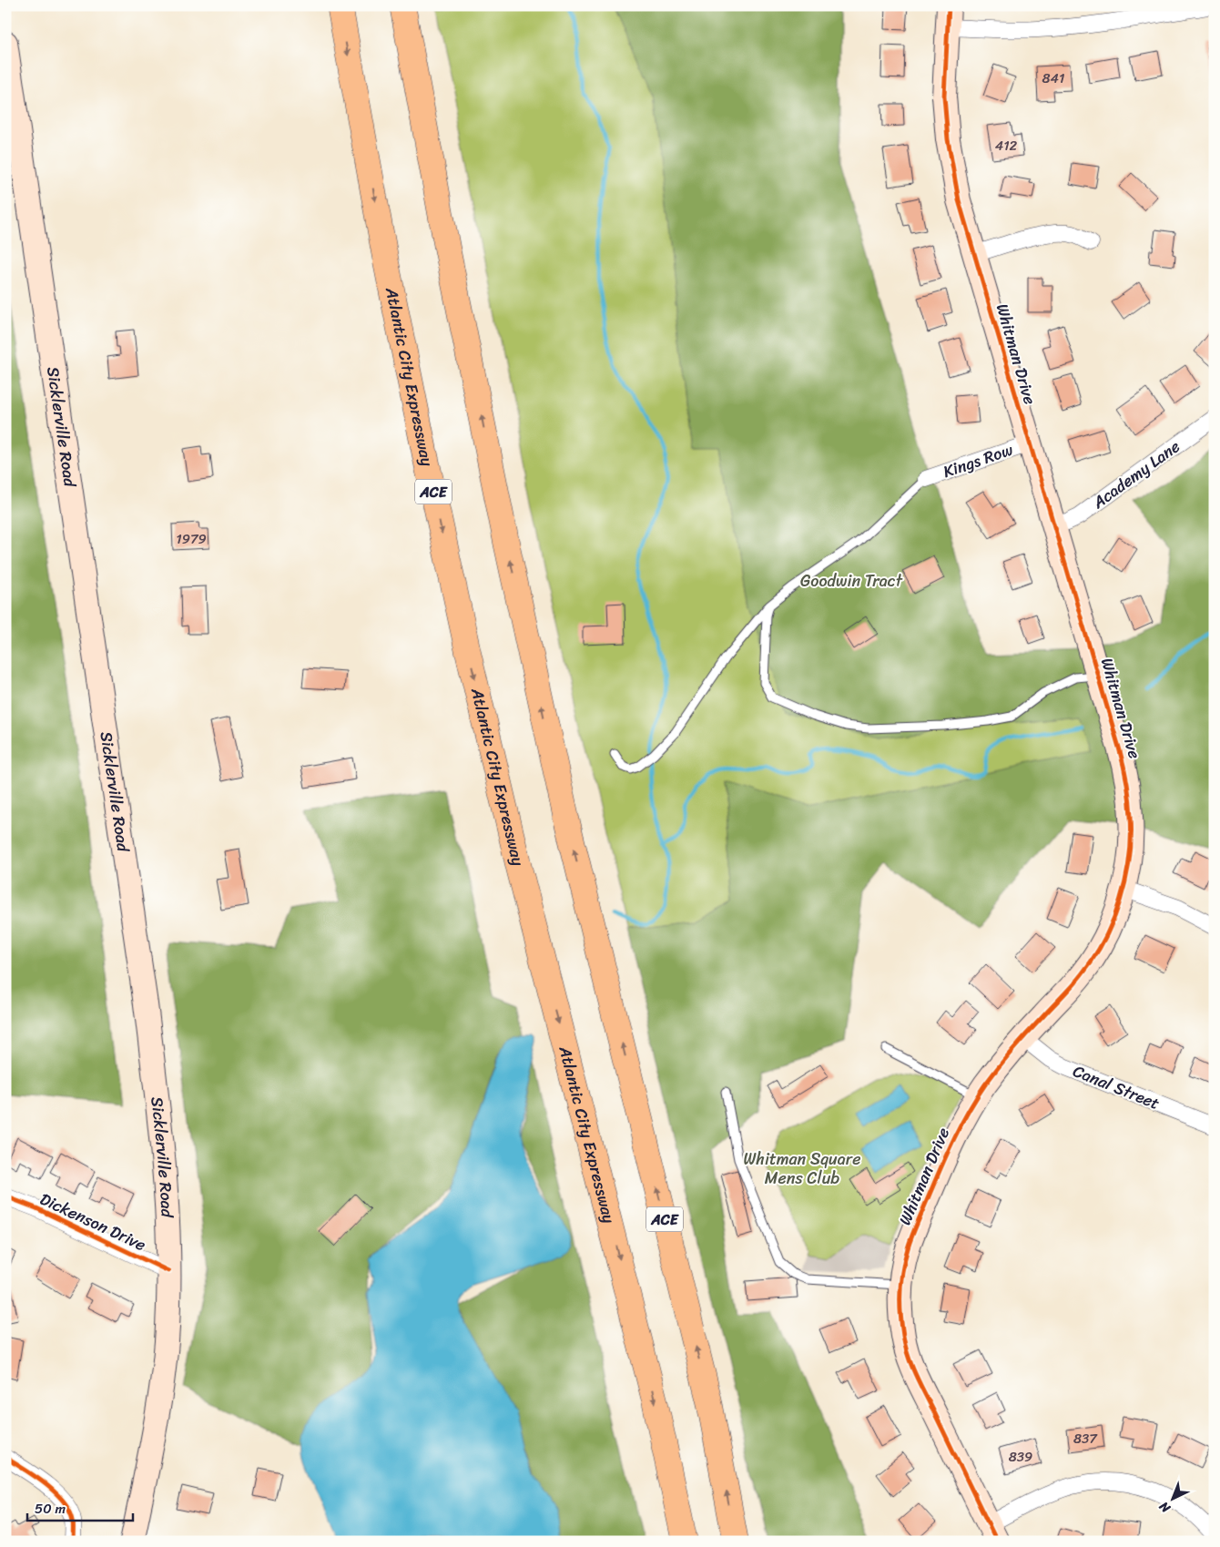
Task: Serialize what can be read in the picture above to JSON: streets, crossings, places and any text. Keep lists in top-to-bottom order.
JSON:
{
  "streets": {
    "highway": ["Atlantic City Expressway", "ACE"],
    "street": [
      "Whitman Drive",
      "Sicklerville Road",
      "Kings Row",
      "Academy Lane",
      "Canal Street",
      "Dickenson Drive"
    ]
  },
  "crossings": [
    ["Whitman Drive", "Kings Row"],
    ["Whitman Drive", "Academy Lane"],
    ["Whitman Drive", "Canal Street"],
    ["Sicklerville Road", "Dickenson Drive"]
  ],
  "parks": ["Goodwin Tract", "Whitman Square Mens Club"],
  "house_numbers": [
    "841",
    "412",
    "1979",
    "837",
    "839"
  ],
  "scale_bar": "50 m",
  "north": "bottom left"
}
